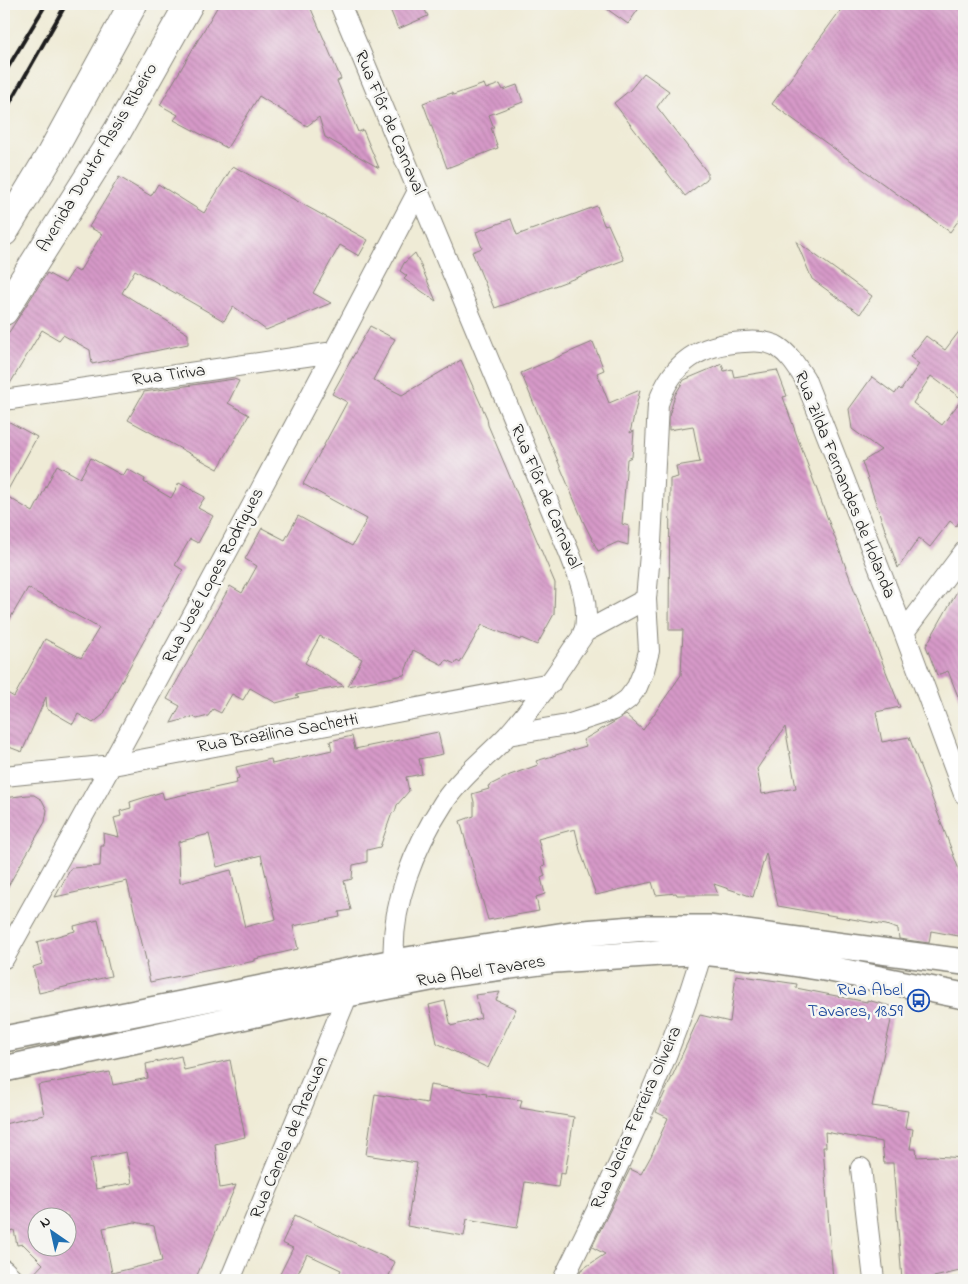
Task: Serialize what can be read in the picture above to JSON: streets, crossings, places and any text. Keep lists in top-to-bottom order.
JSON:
{
  "streets": {
    "main road": ["Avenida Doutor Assis Ribeiro"],
    "street": [
      "Rua Flôr de Carnaval",
      "Rua Tiriva",
      "Rua Zilda Fernandes de Holanda",
      "Rua José Lopes Rodrigues",
      "Rua Brazilina Sachetti",
      "Rua Abel Tavares",
      "Rua Jacira Ferreira Oliveira",
      "Rua Canela de Aracuan"
    ]
  },
  "crossings": [
    ["Rua Flôr de Carnaval", "Rua Zilda Fernandes de Holanda"],
    ["Rua Flôr de Carnaval", "Rua José Lopes Rodrigues"],
    ["Rua Flôr de Carnaval", "Rua Brazilina Sachetti"],
    ["Rua Flôr de Carnaval", "Rua Abel Tavares"],
    ["Rua Tiriva", "Rua José Lopes Rodrigues"],
    ["Rua José Lopes Rodrigues", "Rua Brazilina Sachetti"],
    ["Rua Abel Tavares", "Rua Jacira Ferreira Oliveira"],
    ["Rua Abel Tavares", "Rua Canela de Aracuan"]
  ],
  "places": {
    "bus stop": ["Rua Abel Tavares, 1859"]
  },
  "north": "top left"
}
